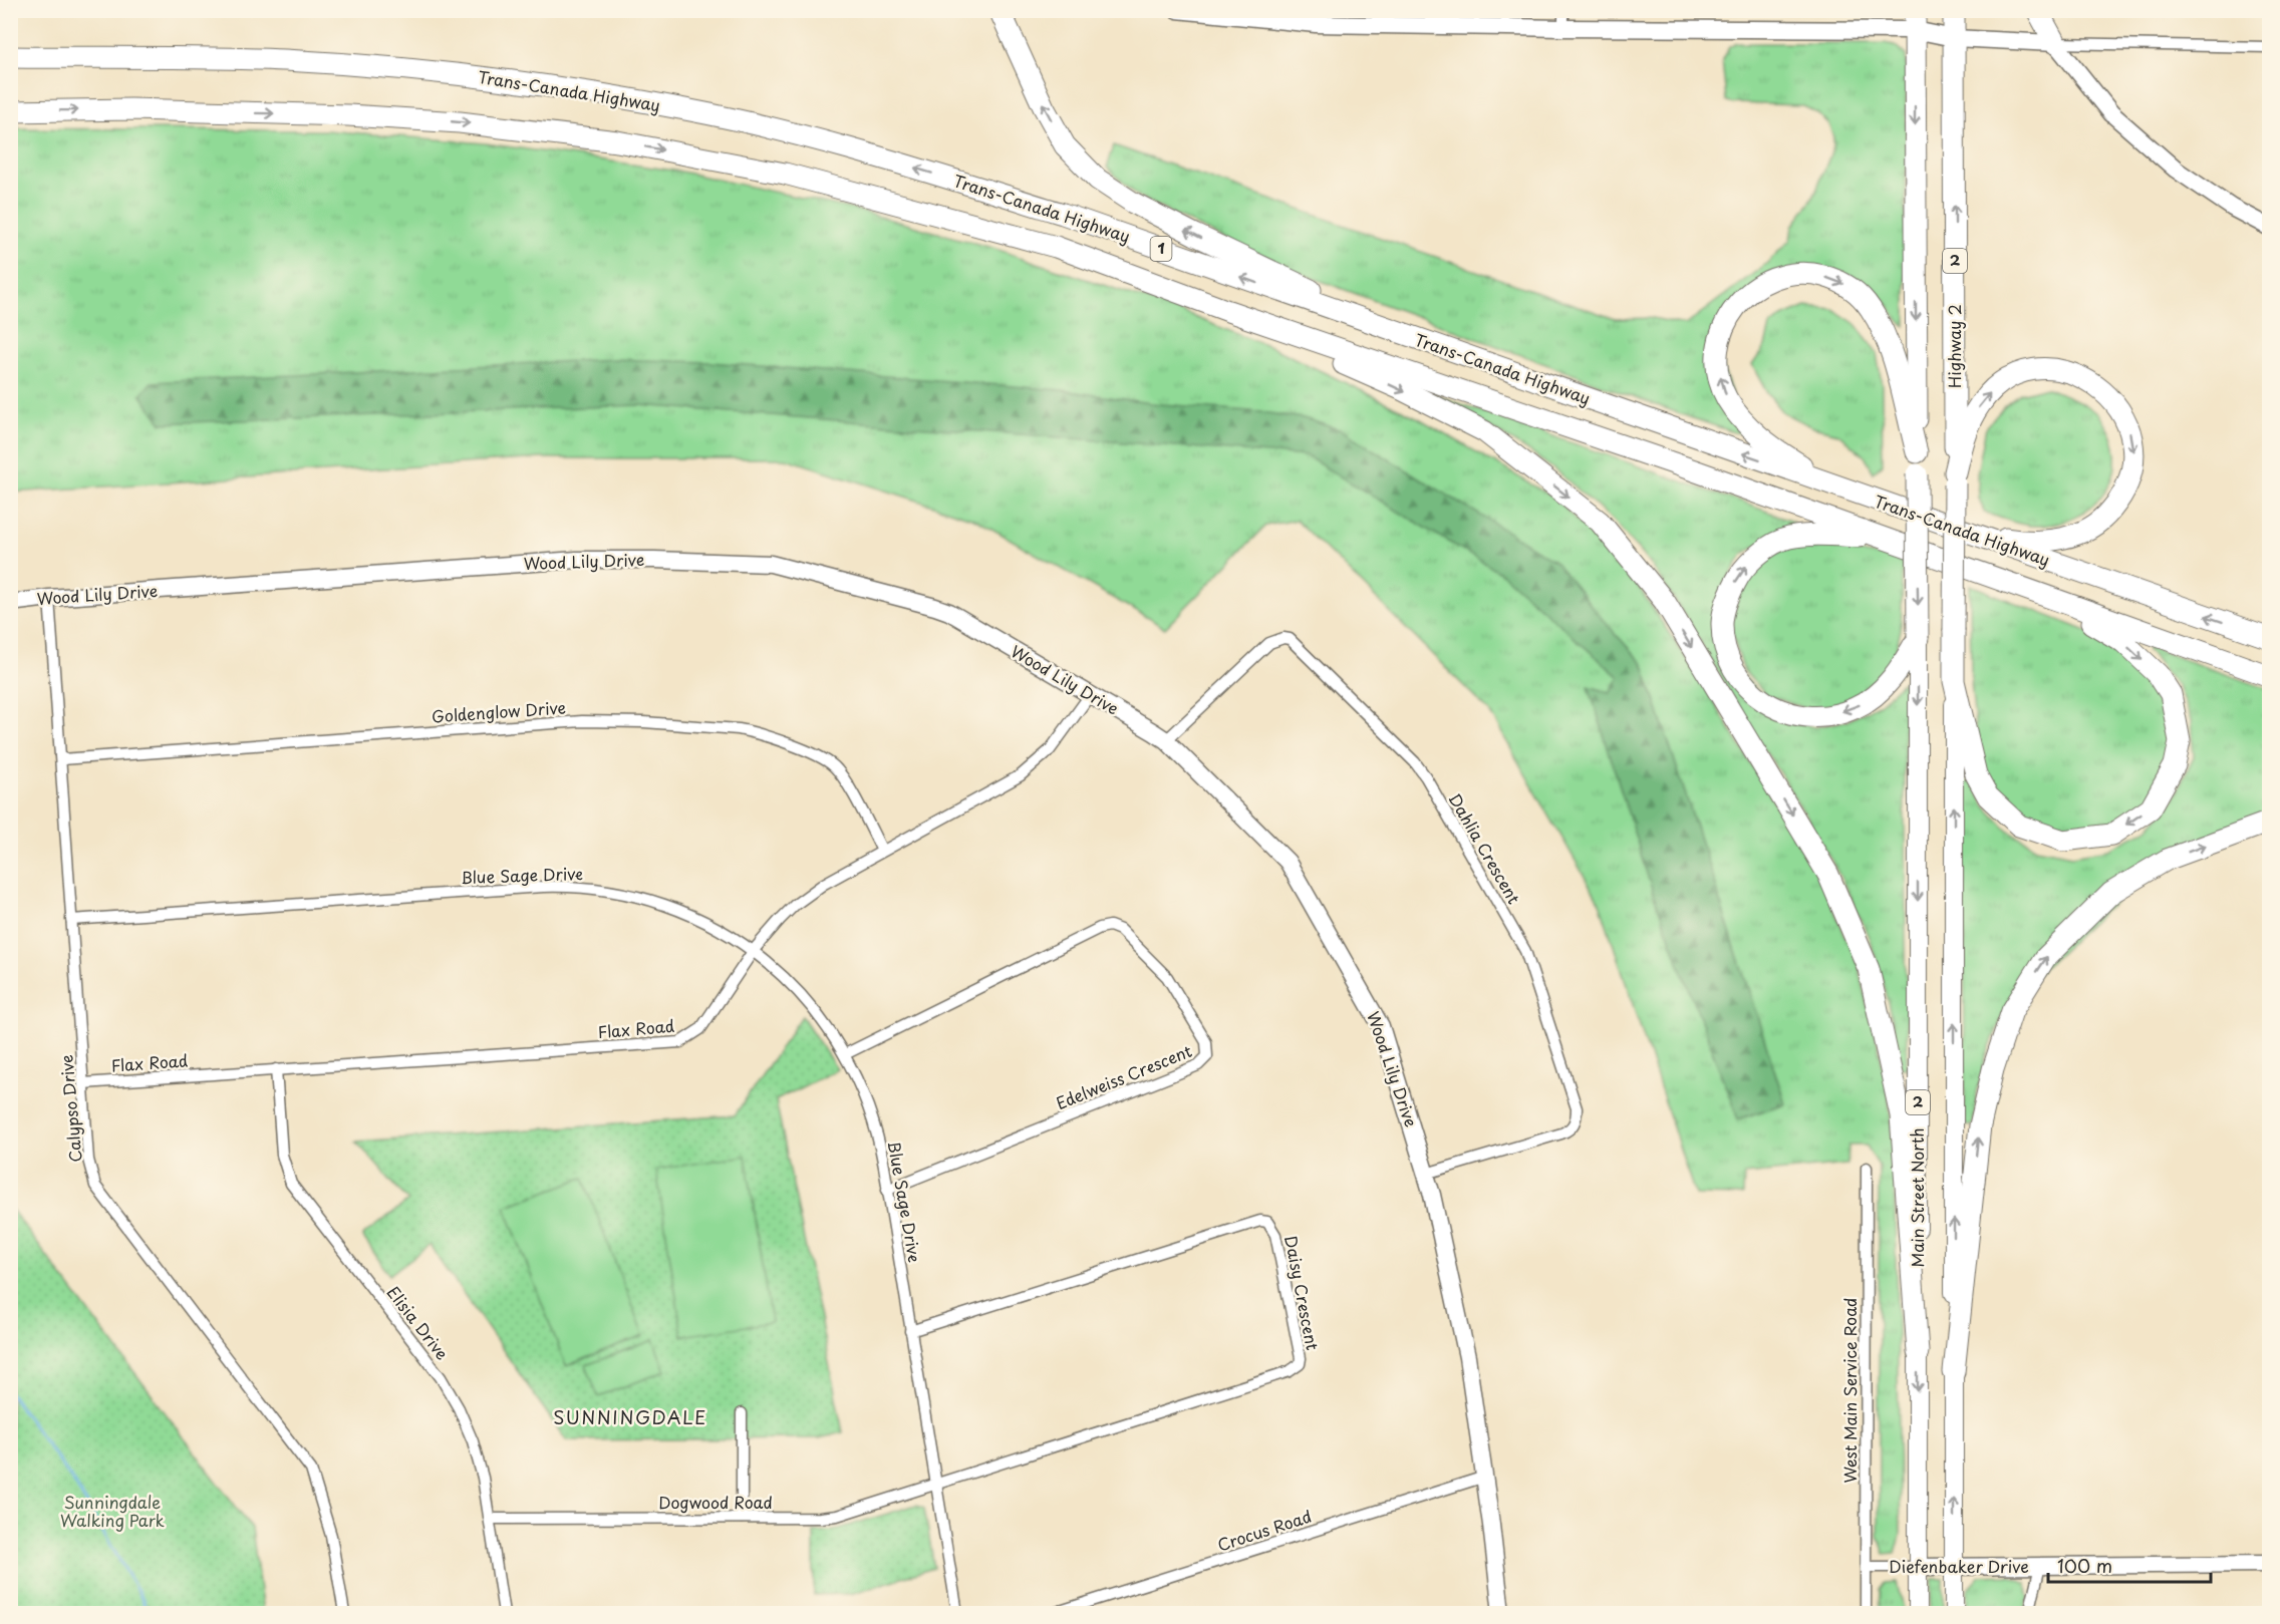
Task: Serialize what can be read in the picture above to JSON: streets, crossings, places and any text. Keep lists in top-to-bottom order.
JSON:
{
  "streets": {
    "highway": [
      "Trans-Canada Highway",
      "1",
      "2",
      "Highway 2"
    ],
    "main road": ["Main Street North"],
    "street": [
      "Wood Lily Drive",
      "Goldenglow Drive",
      "Dahlia Crescent",
      "Blue Sage Drive",
      "Flax Road",
      "Edelweiss Crescent",
      "Calypso Drive",
      "Daisy Crescent",
      "Elisia Drive",
      "West Main Service Road",
      "Dogwood Road",
      "Crocus Road",
      "Diefenbaker Drive"
    ]
  },
  "crossings": [
    ["Trans-Canada Highway", "Highway 2"],
    ["2", "Highway 2"],
    ["2", "Main Street North"],
    ["2", "Diefenbaker Drive"],
    ["Wood Lily Drive", "Dahlia Crescent"],
    ["Wood Lily Drive", "Flax Road"],
    ["Wood Lily Drive", "Calypso Drive"],
    ["Wood Lily Drive", "Crocus Road"],
    ["Goldenglow Drive", "Flax Road"],
    ["Goldenglow Drive", "Calypso Drive"],
    ["Blue Sage Drive", "Flax Road"],
    ["Blue Sage Drive", "Edelweiss Crescent"],
    ["Blue Sage Drive", "Calypso Drive"],
    ["Blue Sage Drive", "Daisy Crescent"],
    ["Blue Sage Drive", "Dogwood Road"],
    ["Flax Road", "Calypso Drive"],
    ["Flax Road", "Elisia Drive"],
    ["Main Street North", "Diefenbaker Drive"],
    ["Daisy Crescent", "Dogwood Road"],
    ["Elisia Drive", "Dogwood Road"],
    ["West Main Service Road", "Diefenbaker Drive"]
  ],
  "districts": ["SUNNINGDALE"],
  "parks": ["Sunningdale Walking Park"],
  "scale_bar": "100 m"
}
